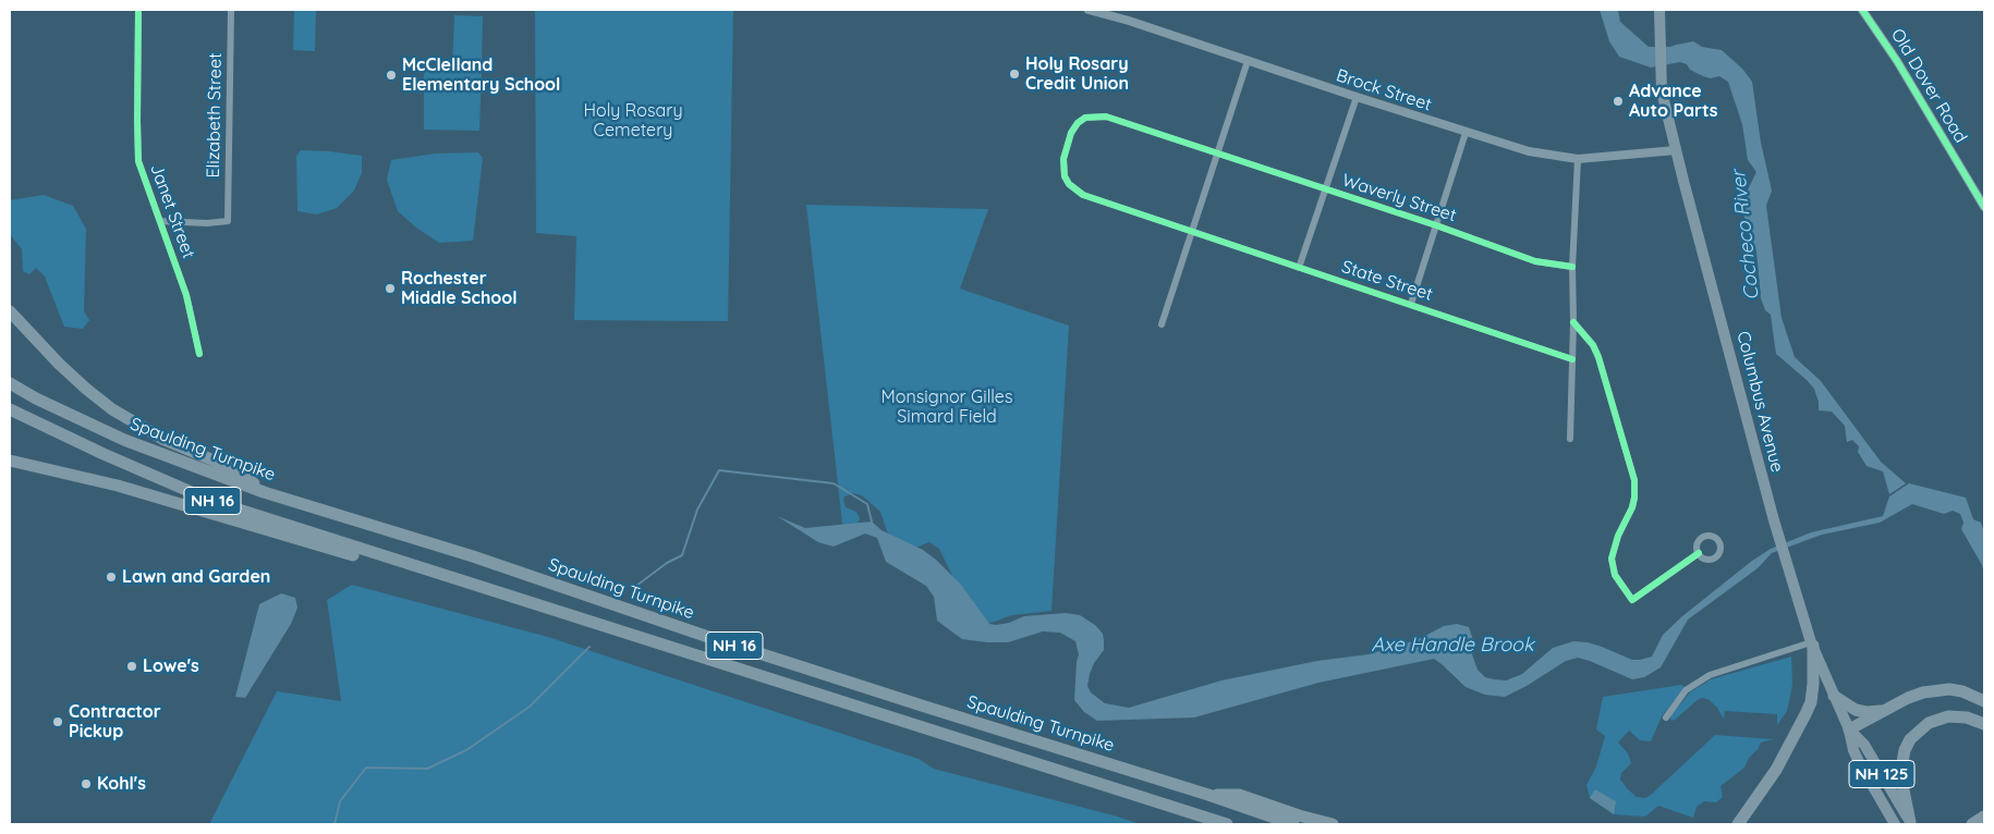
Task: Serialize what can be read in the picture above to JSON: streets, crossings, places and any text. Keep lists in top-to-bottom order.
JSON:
{
  "streets": {
    "highway": ["Spaulding Turnpike", "NH 16", "NH 125"],
    "main road": ["Columbus Avenue"],
    "street": [
      "Old Dover Road",
      "Brock Street",
      "Elizabeth Street",
      "Waverly Street",
      "Janet Street",
      "State Street"
    ]
  },
  "crossings": [
    ["Brock Street", "Columbus Avenue"],
    ["Elizabeth Street", "Janet Street"],
    ["Waverly Street", "State Street"],
    ["Columbus Avenue", "NH 125"]
  ],
  "water": ["Cocheco River", "Axe Handle Brook"],
  "parks": ["Holy Rosary Cemetery", "Monsignor Gilles Simard Field"],
  "places": [
    "Holy Rosary Credit Union",
    "McClelland Elementary School",
    "Advance Auto Parts",
    "Rochester Middle School",
    "Lawn and Garden",
    "Lowe's",
    "Contractor Pickup",
    "Kohl's"
  ]
}
